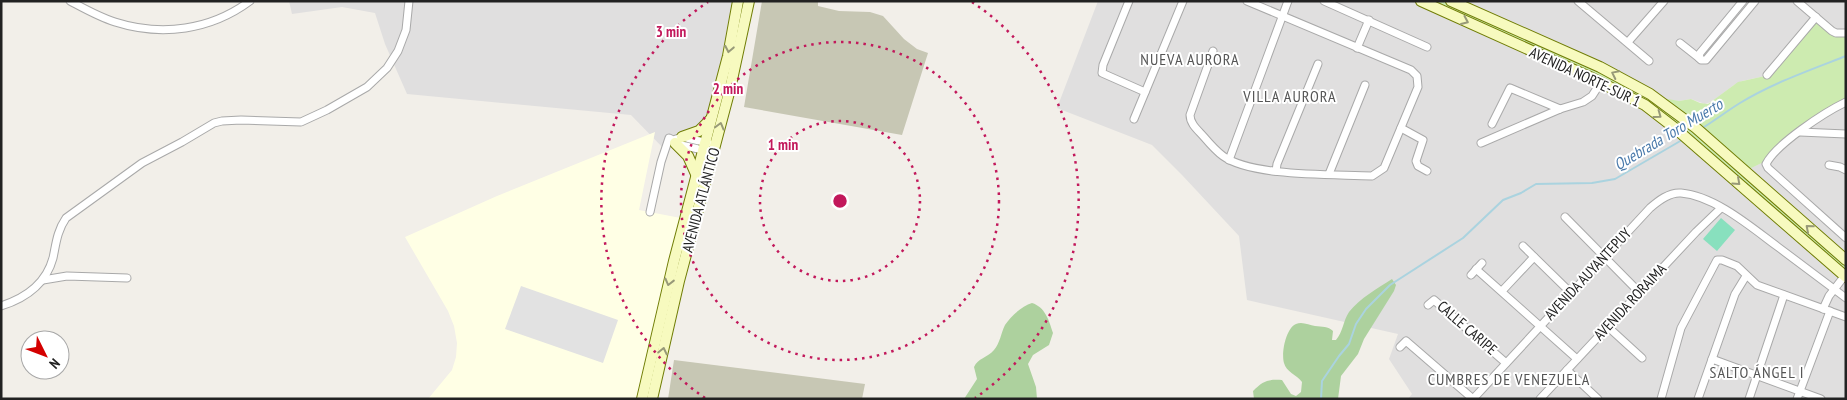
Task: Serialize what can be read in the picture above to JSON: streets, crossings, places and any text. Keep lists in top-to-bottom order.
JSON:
{
  "streets": {
    "main road": ["AVENIDA NORTE-SUR 1", "AVENIDA ATLÁNTICO"],
    "street": ["AVENIDA AUYANTEPUY", "AVENIDA RORAIMA", "CALLE CARIPE"]
  },
  "crossings": [
    ["AVENIDA AUYANTEPUY", "AVENIDA RORAIMA"],
    ["AVENIDA AUYANTEPUY", "CALLE CARIPE"]
  ],
  "districts": [
    "NUEVA AURORA",
    "VILLA AURORA",
    "SALTO ÁNGEL I",
    "CUMBRES DE VENEZUELA"
  ],
  "water": ["Quebrada Toro Muerto"],
  "north": "bottom right",
  "rings": ["3 min", "2 min", "1 min"]
}
